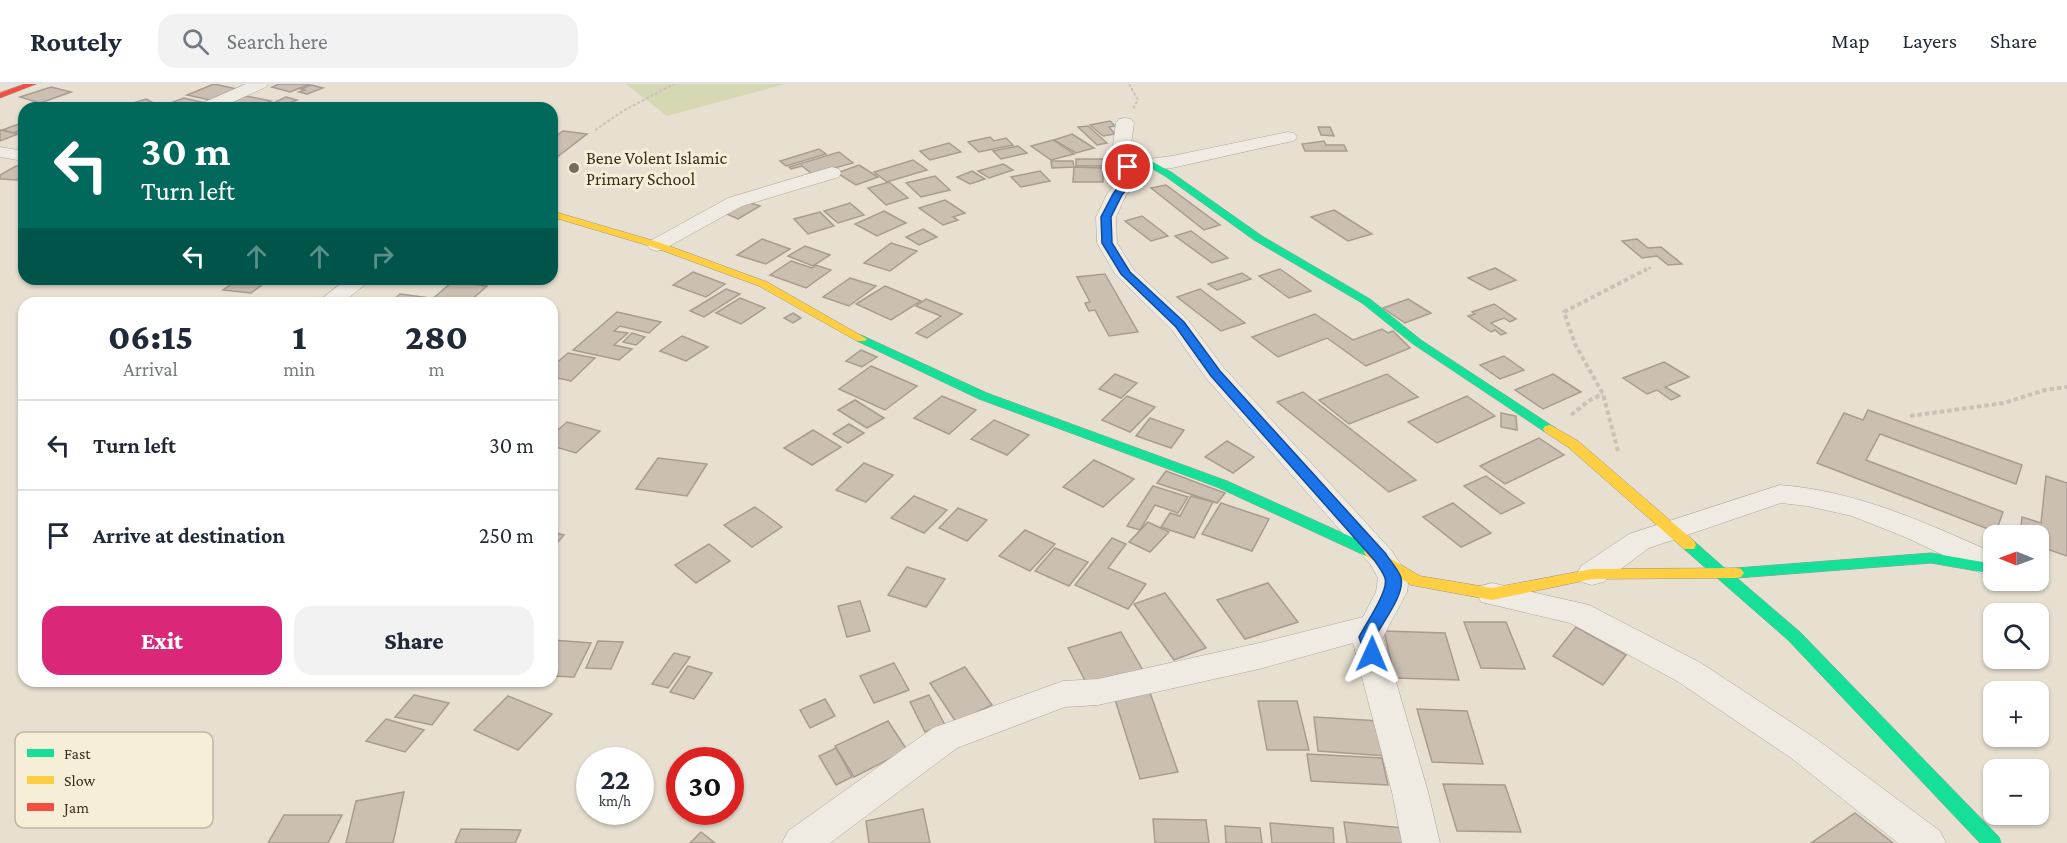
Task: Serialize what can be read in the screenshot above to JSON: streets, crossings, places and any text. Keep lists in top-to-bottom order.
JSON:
{
  "places": ["Bene Volent Islamic Primary School"],
  "legend": ["Fast", "Slow", "Jam"],
  "north": "left",
  "page": {
    "header": "Routely",
    "search": "Search here",
    "nav": ["Map", "Layers", "Share"],
    "turn": ["30 m", "Turn left"],
    "eta": [
      "06:15",
      "Arrival",
      "1",
      "min",
      "280",
      "m"
    ],
    "list": [
      {
        "name": "Turn left",
        "value": "30 m"
      },
      {
        "name": "Arrive at destination",
        "value": "250 m"
      }
    ],
    "map_buttons": ["+", "−"],
    "buttons": ["Exit", "Share"],
    "speed": "22 km/h",
    "limit": "30"
  }
}
